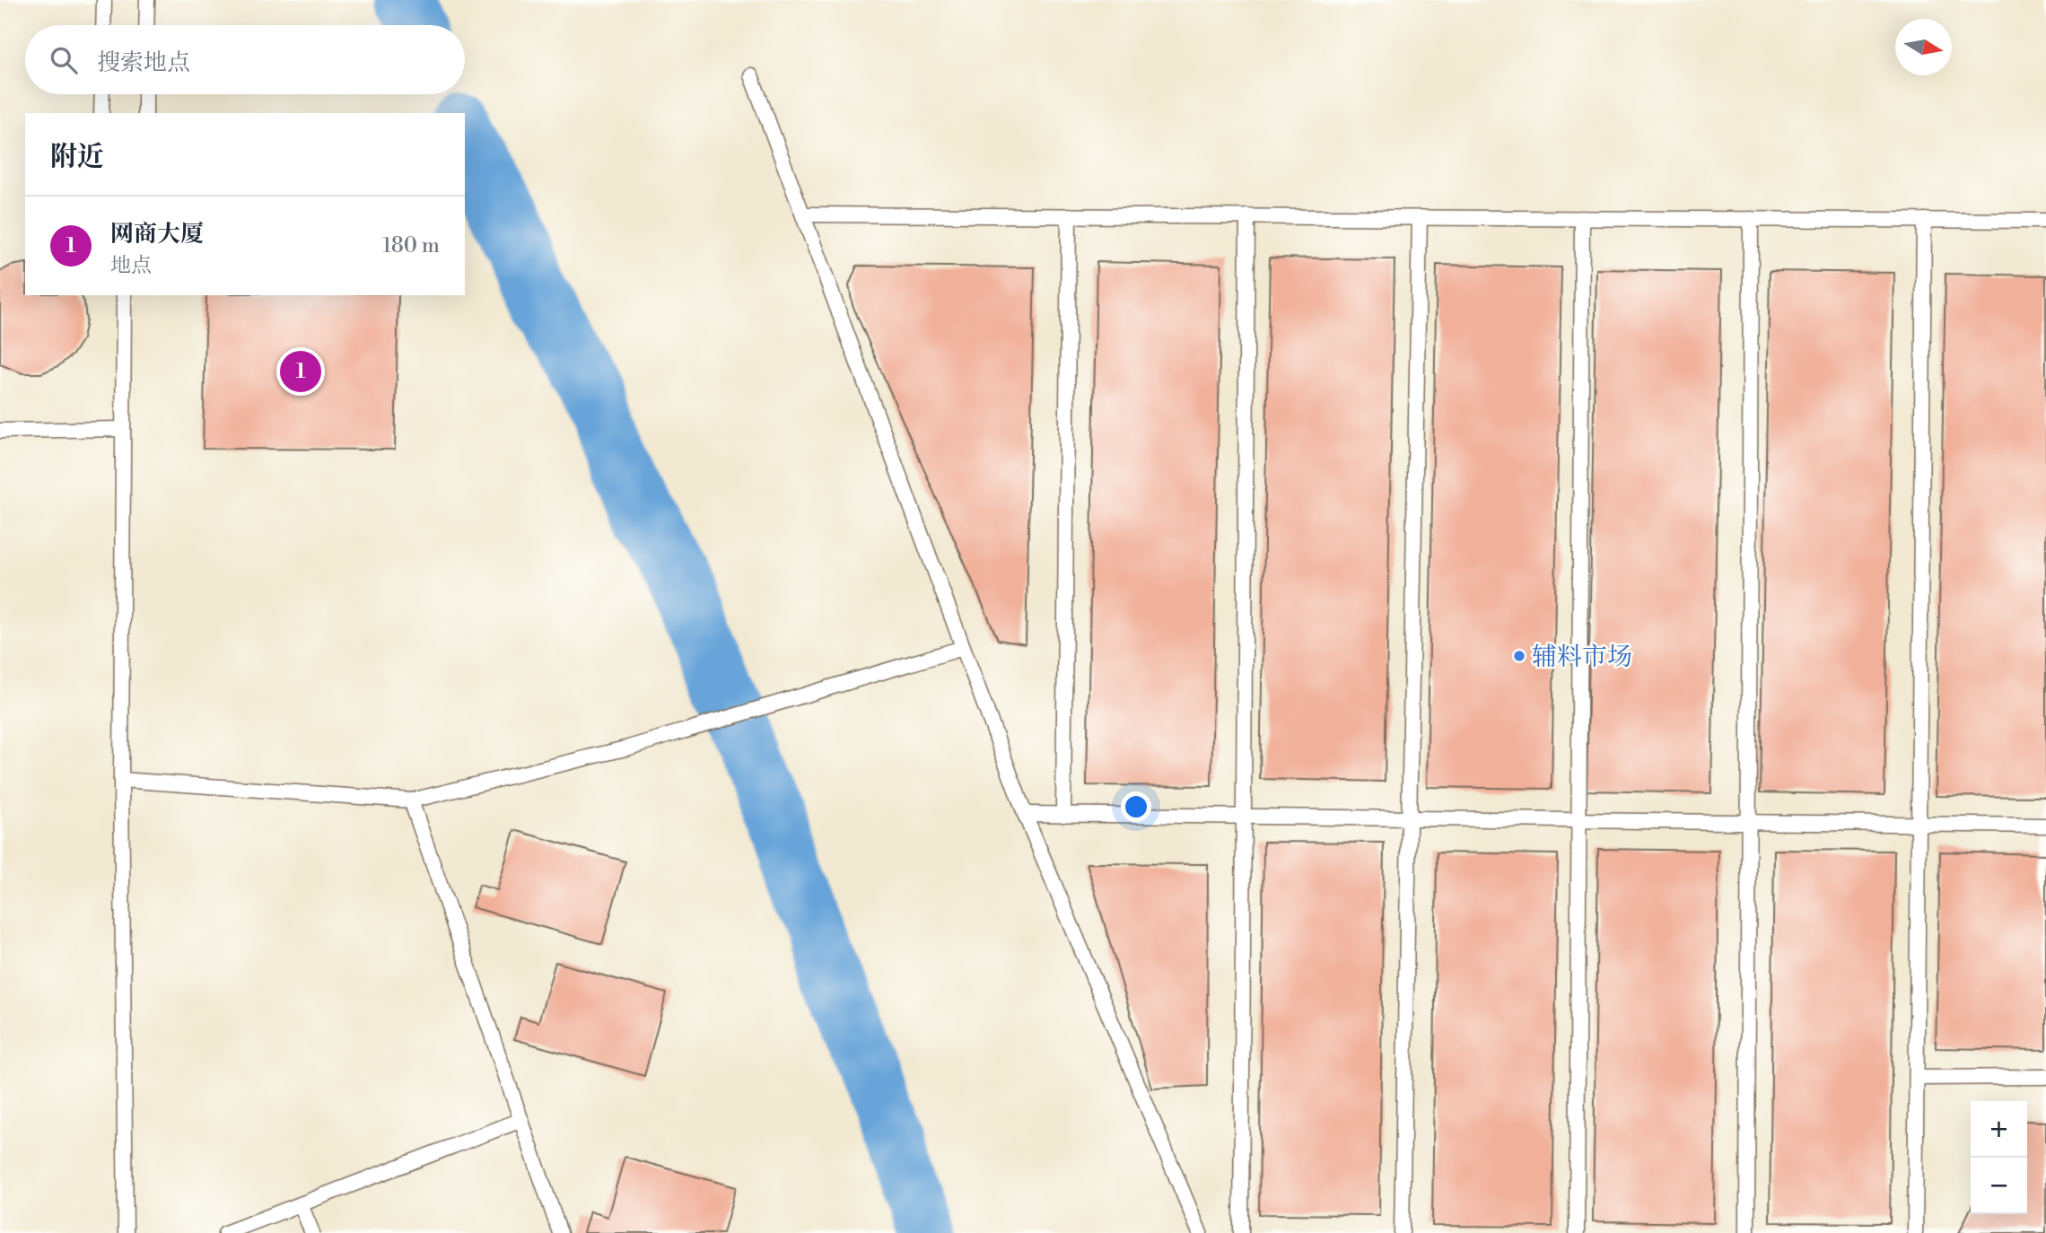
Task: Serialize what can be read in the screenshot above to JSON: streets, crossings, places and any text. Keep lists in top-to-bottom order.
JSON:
{
  "places": ["辅料市场"],
  "north": "right",
  "page": {
    "search": "搜索地点",
    "heading": "附近",
    "list": [
      {
        "mark": "1",
        "name": "网商大厦",
        "note": "地点",
        "value": "180 m"
      }
    ],
    "pins": "1",
    "map_buttons": ["+", "−"]
  }
}
